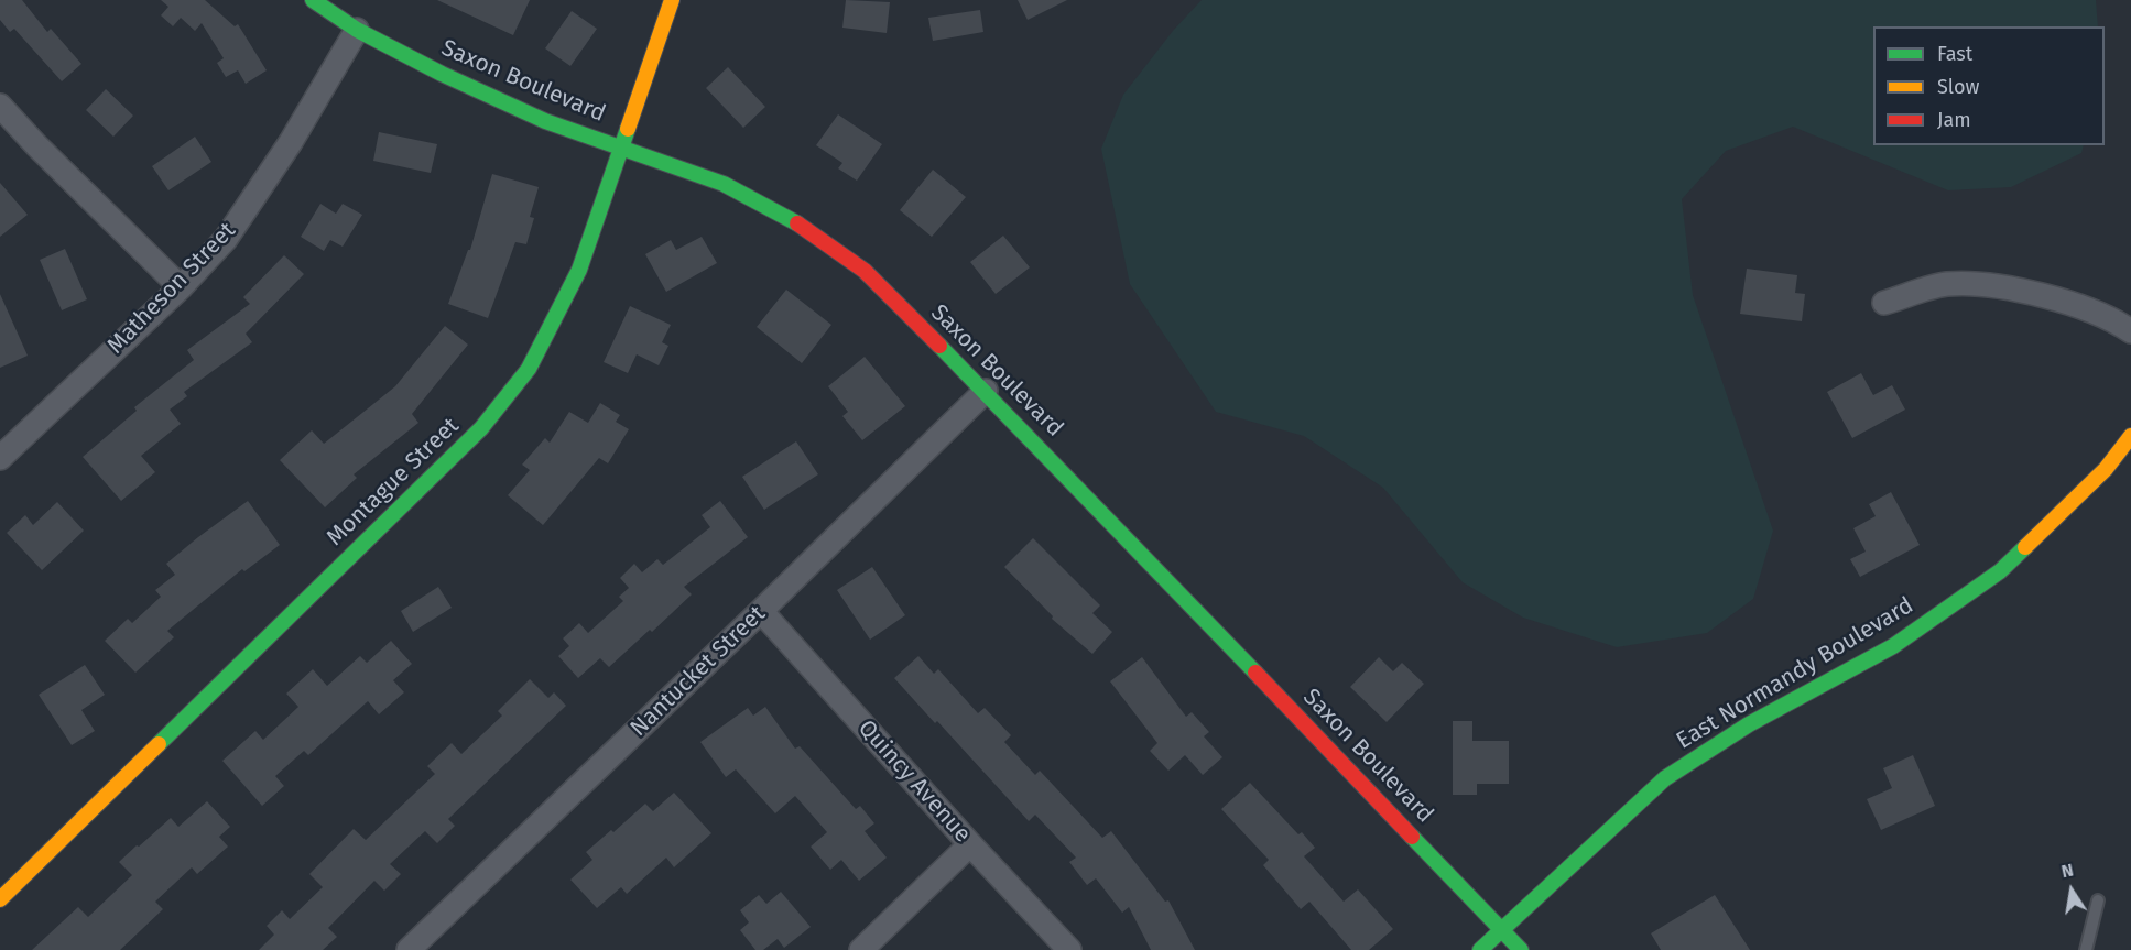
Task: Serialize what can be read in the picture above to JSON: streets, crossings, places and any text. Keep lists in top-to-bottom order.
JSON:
{
  "streets": {
    "street": [
      "Saxon Boulevard",
      "Matheson Street",
      "Montague Street",
      "Nantucket Street",
      "East Normandy Boulevard",
      "Quincy Avenue"
    ]
  },
  "crossings": [
    ["Saxon Boulevard", "Matheson Street"],
    ["Saxon Boulevard", "Montague Street"],
    ["Saxon Boulevard", "Nantucket Street"],
    ["Saxon Boulevard", "East Normandy Boulevard"],
    ["Nantucket Street", "Quincy Avenue"]
  ],
  "legend": ["Fast", "Slow", "Jam"],
  "north": "top"
}
